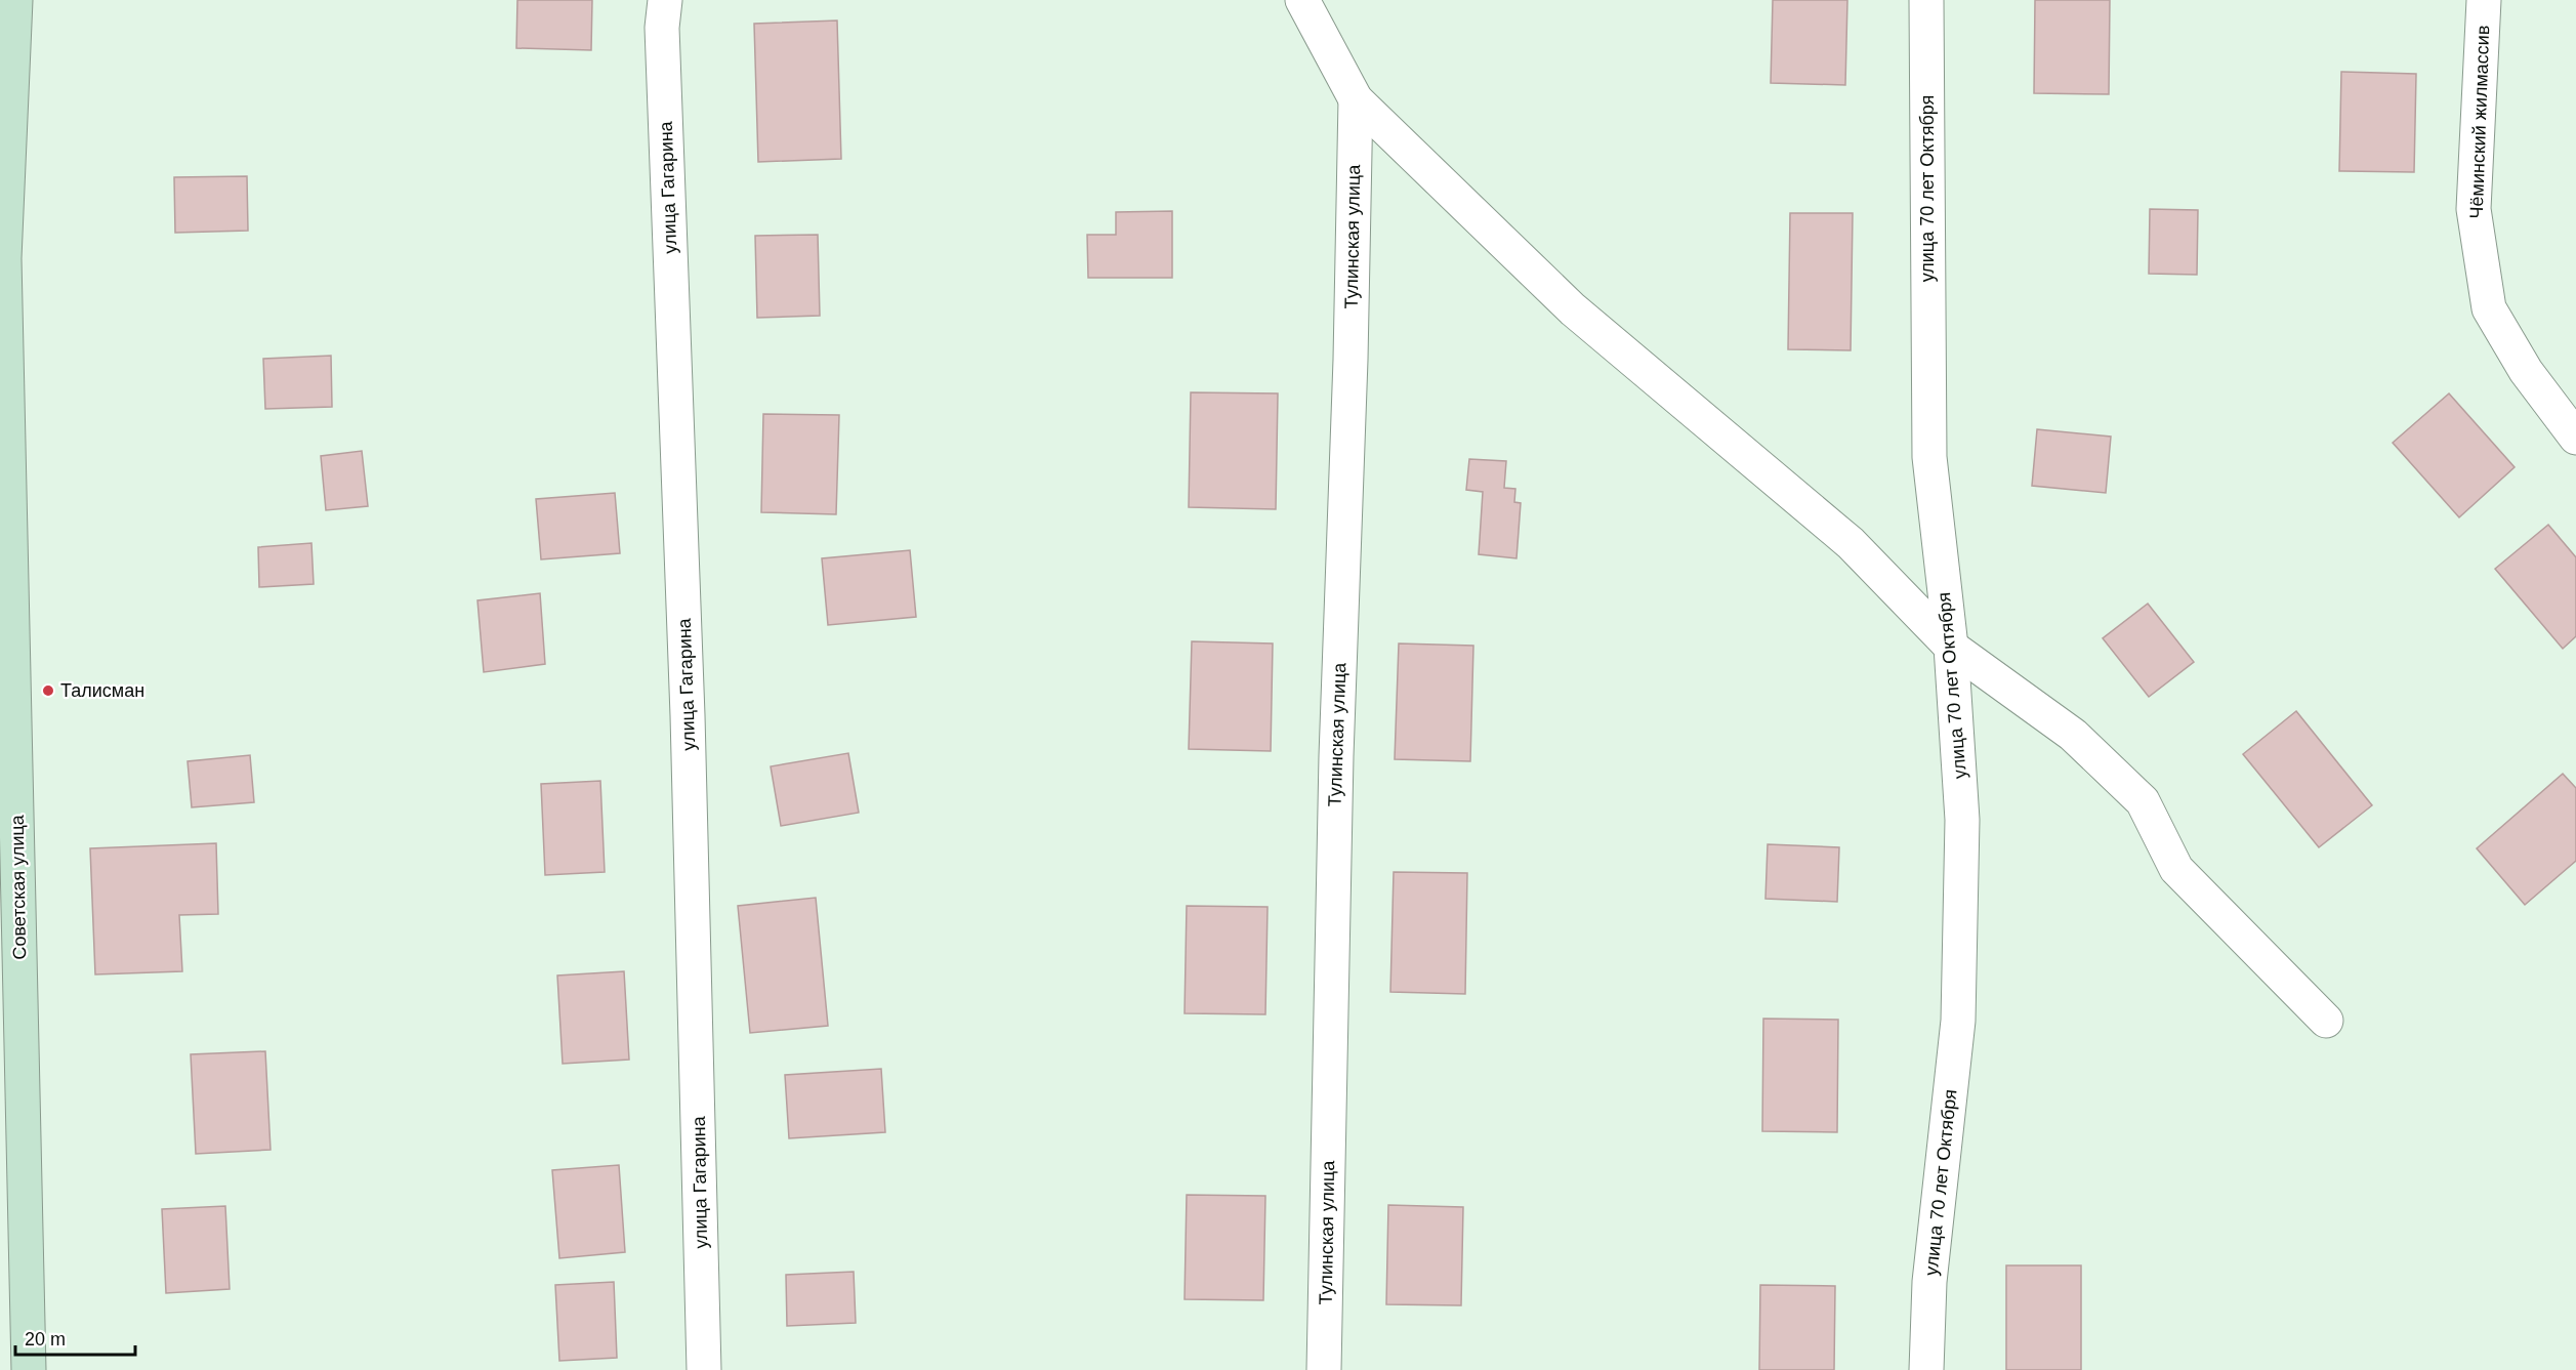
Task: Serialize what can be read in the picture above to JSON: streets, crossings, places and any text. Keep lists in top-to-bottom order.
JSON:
{
  "streets": {
    "main road": ["Советская улица"],
    "street": [
      "Чёминский жилмассив",
      "улица Гагарина",
      "улица 70 лет Октября",
      "Тулинская улица"
    ]
  },
  "places": ["Талисман"],
  "scale_bar": "20 m"
}
